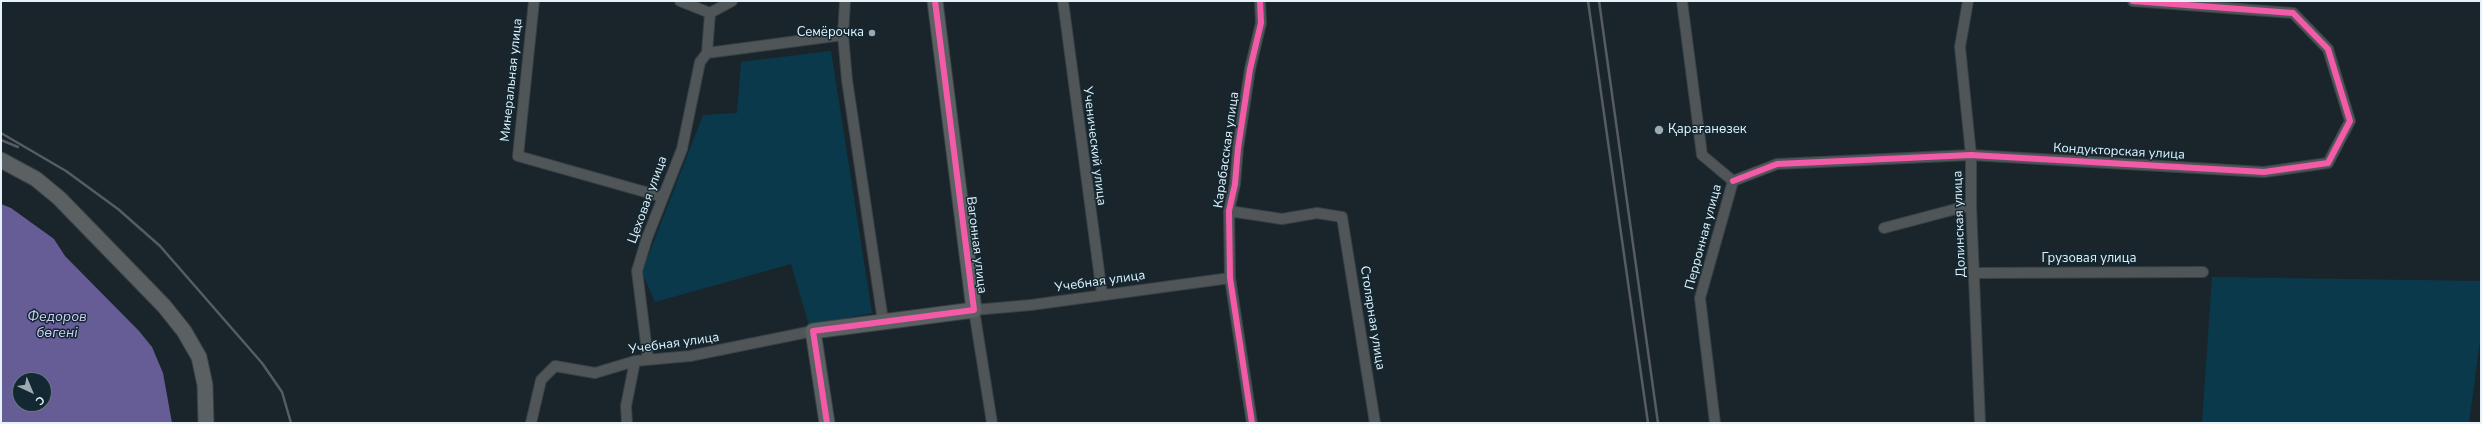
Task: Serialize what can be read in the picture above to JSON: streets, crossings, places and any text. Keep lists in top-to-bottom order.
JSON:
{
  "streets": {
    "street": [
      "Минеральная улица",
      "Ученический улица",
      "Карабасская улица",
      "Кондукторская улица",
      "Цеховая улица",
      "Долинская улица",
      "Перронная улица",
      "Вагонная улица",
      "Грузовая улица",
      "Учебная улица",
      "Столярная улица"
    ]
  },
  "crossings": [
    ["Минеральная улица", "Цеховая улица"],
    ["Ученический улица", "Учебная улица"],
    ["Карабасская улица", "Учебная улица"],
    ["Карабасская улица", "Столярная улица"],
    ["Кондукторская улица", "Долинская улица"],
    ["Кондукторская улица", "Перронная улица"],
    ["Цеховая улица", "Учебная улица"],
    ["Долинская улица", "Грузовая улица"],
    ["Вагонная улица", "Учебная улица"]
  ],
  "water": ["Федоров бөгені"],
  "places": ["Семёрочка", "Қарағанөзек"],
  "north": "bottom right"
}
